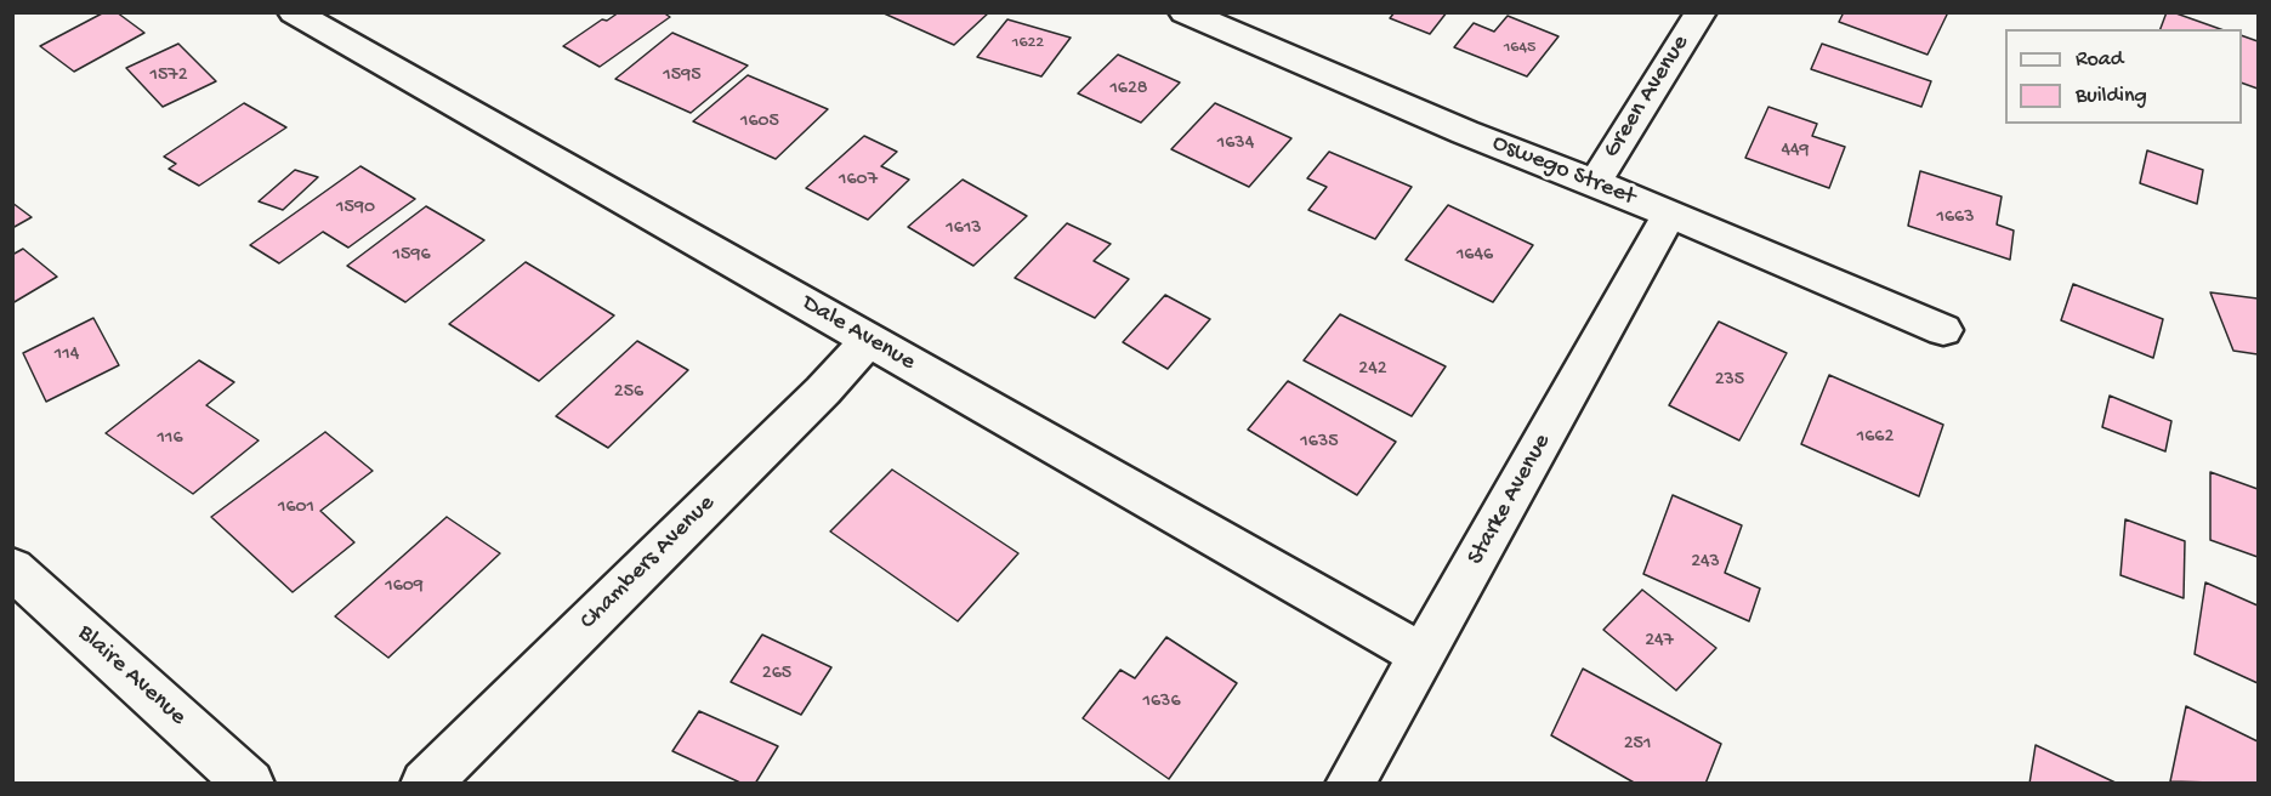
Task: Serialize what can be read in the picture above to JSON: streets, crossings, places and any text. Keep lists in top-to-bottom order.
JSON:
{
  "streets": {
    "street": [
      "Green Avenue",
      "Oswego Street",
      "Dale Avenue",
      "Starke Avenue",
      "Chambers Avenue",
      "Blaire Avenue"
    ]
  },
  "crossings": [
    ["Green Avenue", "Oswego Street"],
    ["Oswego Street", "Starke Avenue"],
    ["Dale Avenue", "Starke Avenue"],
    ["Dale Avenue", "Chambers Avenue"]
  ],
  "house_numbers": [
    "1622",
    "1645",
    "1572",
    "1595",
    "1628",
    "1605",
    "1634",
    "449",
    "1607",
    "1590",
    "1663",
    "1613",
    "1596",
    "1646",
    "114",
    "242",
    "235",
    "256",
    "1662",
    "116",
    "1635",
    "1601",
    "243",
    "1609",
    "247",
    "265",
    "1636",
    "251"
  ],
  "legend": ["Road", "Building"]
}
